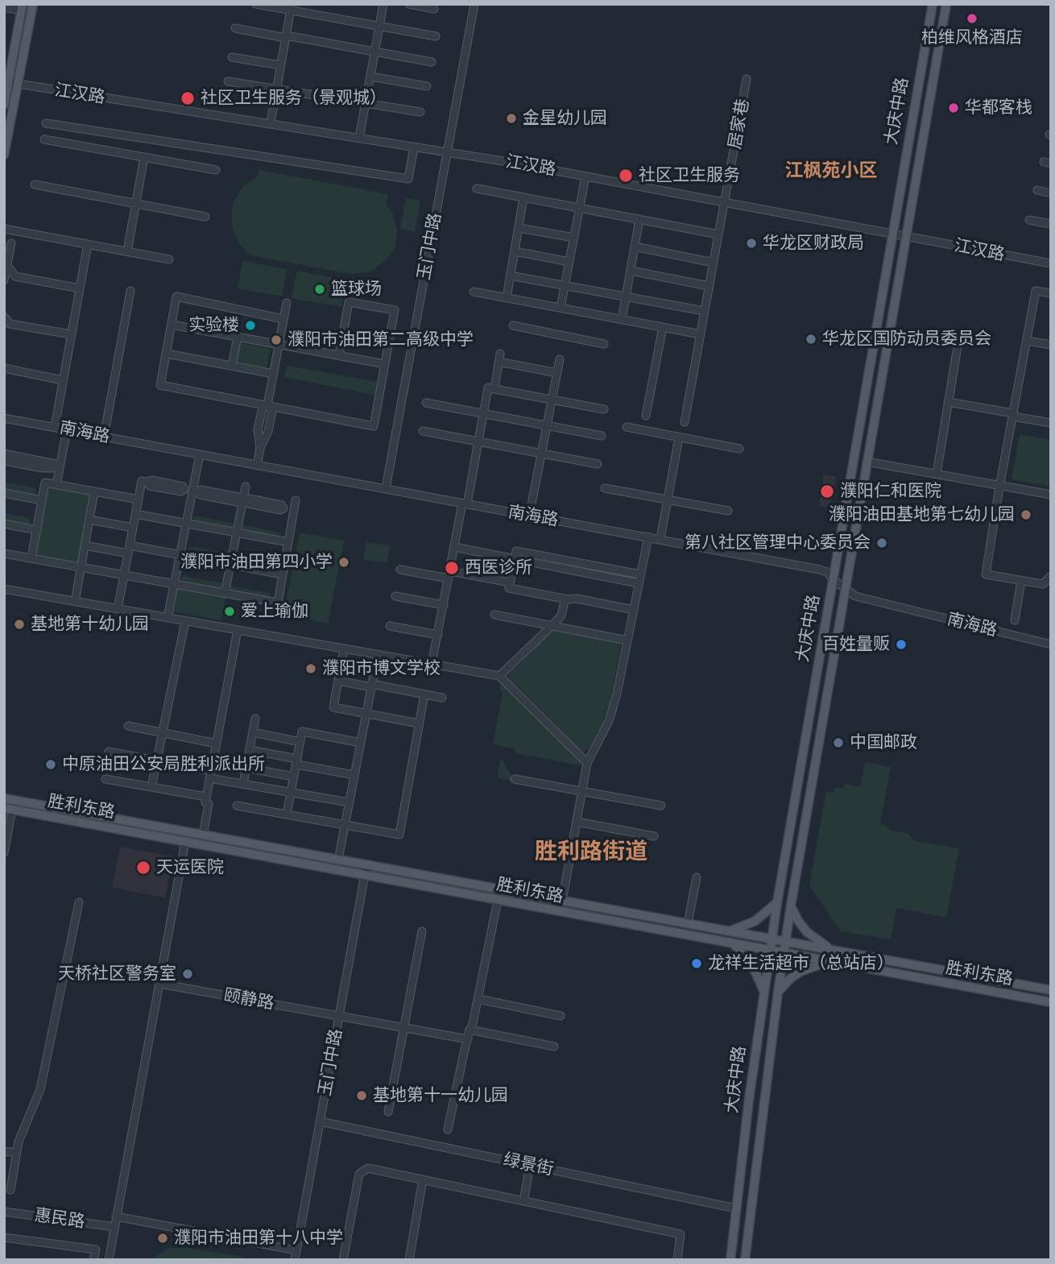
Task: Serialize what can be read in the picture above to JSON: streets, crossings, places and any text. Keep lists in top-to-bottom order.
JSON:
{
  "streets": {
    "main road": ["大庆中路", "胜利东路"],
    "street": [
      "江汉路",
      "居家巷",
      "玉门中路",
      "南海路",
      "颐静路",
      "绿景街",
      "惠民路"
    ]
  },
  "crossings": [
    ["江汉路", "大庆中路"],
    ["江汉路", "居家巷"],
    ["江汉路", "玉门中路"],
    ["大庆中路", "南海路"],
    ["大庆中路", "胜利东路"],
    ["大庆中路", "绿景街"],
    ["玉门中路", "南海路"],
    ["玉门中路", "胜利东路"],
    ["玉门中路", "颐静路"],
    ["玉门中路", "绿景街"]
  ],
  "districts": ["江枫苑小区", "胜利路街道"],
  "places": [
    "柏维风格酒店",
    "社区卫生服务（景观城）",
    "华都客栈",
    "金星幼儿园",
    "社区卫生服务",
    "华龙区财政局",
    "篮球场",
    "实验楼",
    "华龙区国防动员委员会",
    "濮阳市油田第二高级中学",
    "濮阳仁和医院",
    "濮阳油田基地第七幼儿园",
    "第八社区管理中心委员会",
    "濮阳市油田第四小学",
    "西医诊所",
    "爱上瑜伽",
    "基地第十幼儿园",
    "百姓量贩",
    "濮阳市博文学校",
    "中国邮政",
    "中原油田公安局胜利派出所",
    "天运医院",
    "龙祥生活超市（总站店）",
    "天桥社区警务室",
    "基地第十一幼儿园",
    "濮阳市油田第十八中学"
  ]
}
